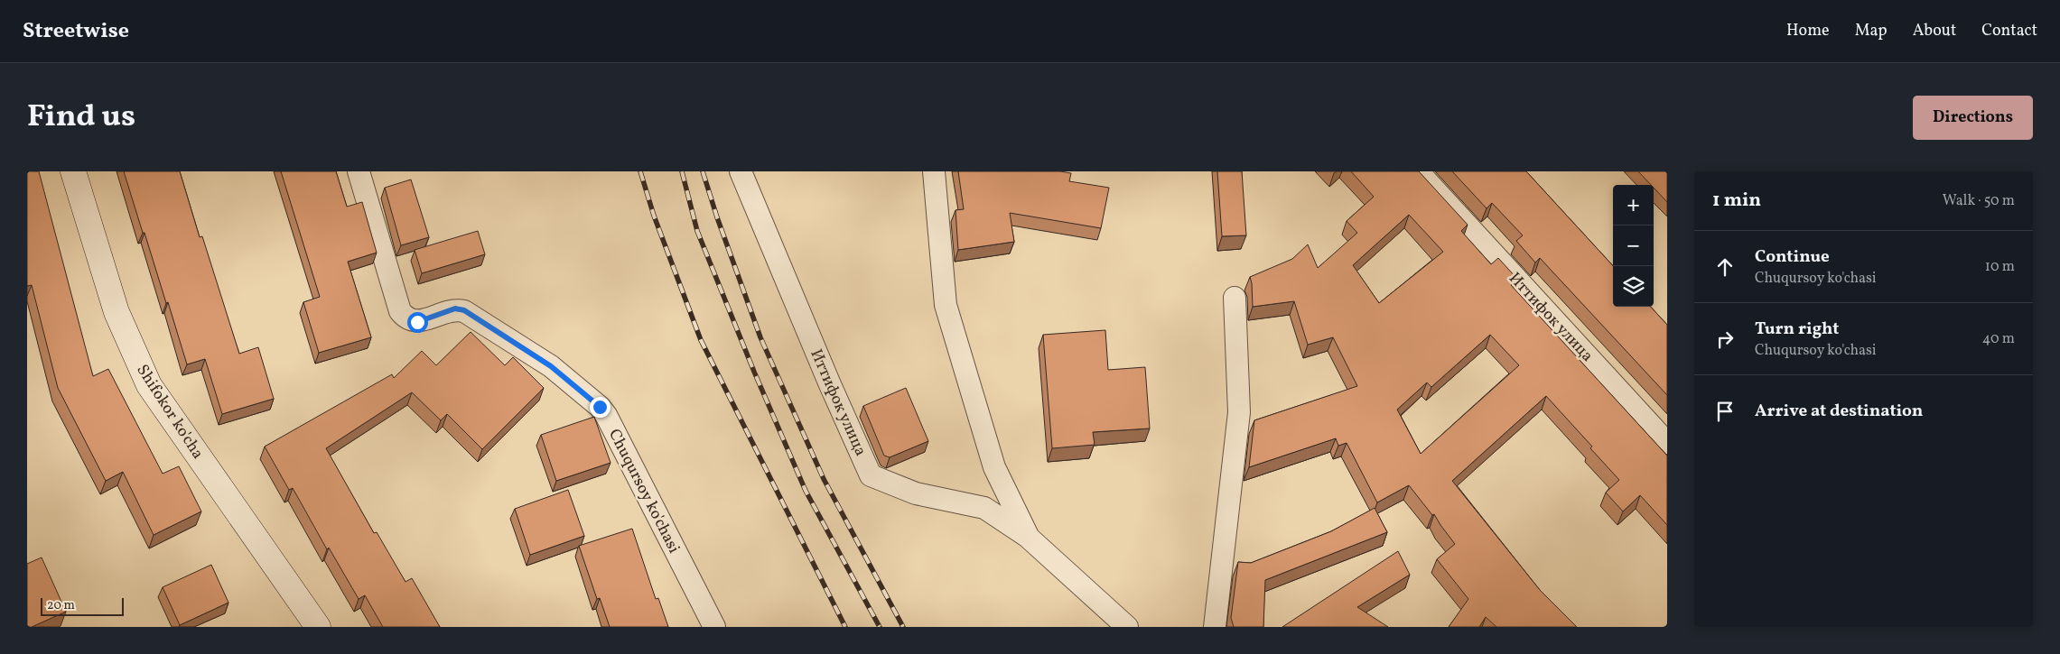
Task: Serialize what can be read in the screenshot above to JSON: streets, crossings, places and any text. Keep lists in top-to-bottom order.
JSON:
{
  "streets": {
    "street": ["Иттифок улица", "Shifokor ko'cha", "Chuqursoy ko'chasi"]
  },
  "scale_bar": "20 m",
  "page": {
    "header": "Streetwise",
    "nav": [
      "Home",
      "Map",
      "About",
      "Contact"
    ],
    "title": "Find us",
    "buttons": "Directions",
    "heading": ["1 min", "Walk · 50 m"],
    "map_buttons": ["+", "−"],
    "list": [
      ["Continue", "Chuqursoy ko'chasi", "10 m"],
      ["Turn right", "Chuqursoy ko'chasi", "40 m"],
      "Arrive at destination"
    ],
    "scale": "20 m"
  }
}
